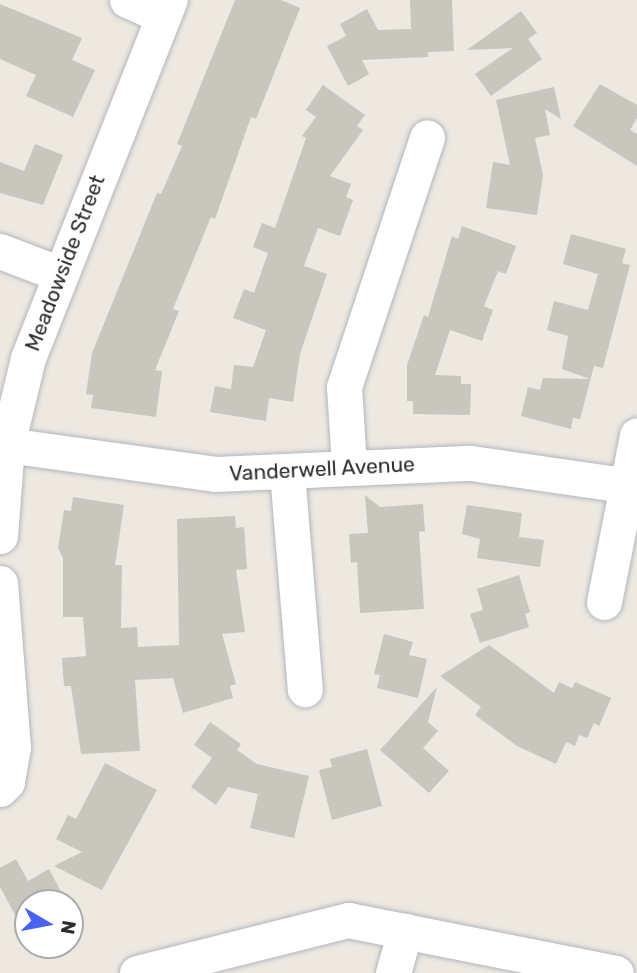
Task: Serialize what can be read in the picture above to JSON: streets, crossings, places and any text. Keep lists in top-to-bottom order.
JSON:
{
  "streets": {
    "street": ["Meadowside Street", "Vanderwell Avenue"]
  },
  "crossings": [
    ["Meadowside Street", "Vanderwell Avenue"]
  ],
  "north": "right"
}
